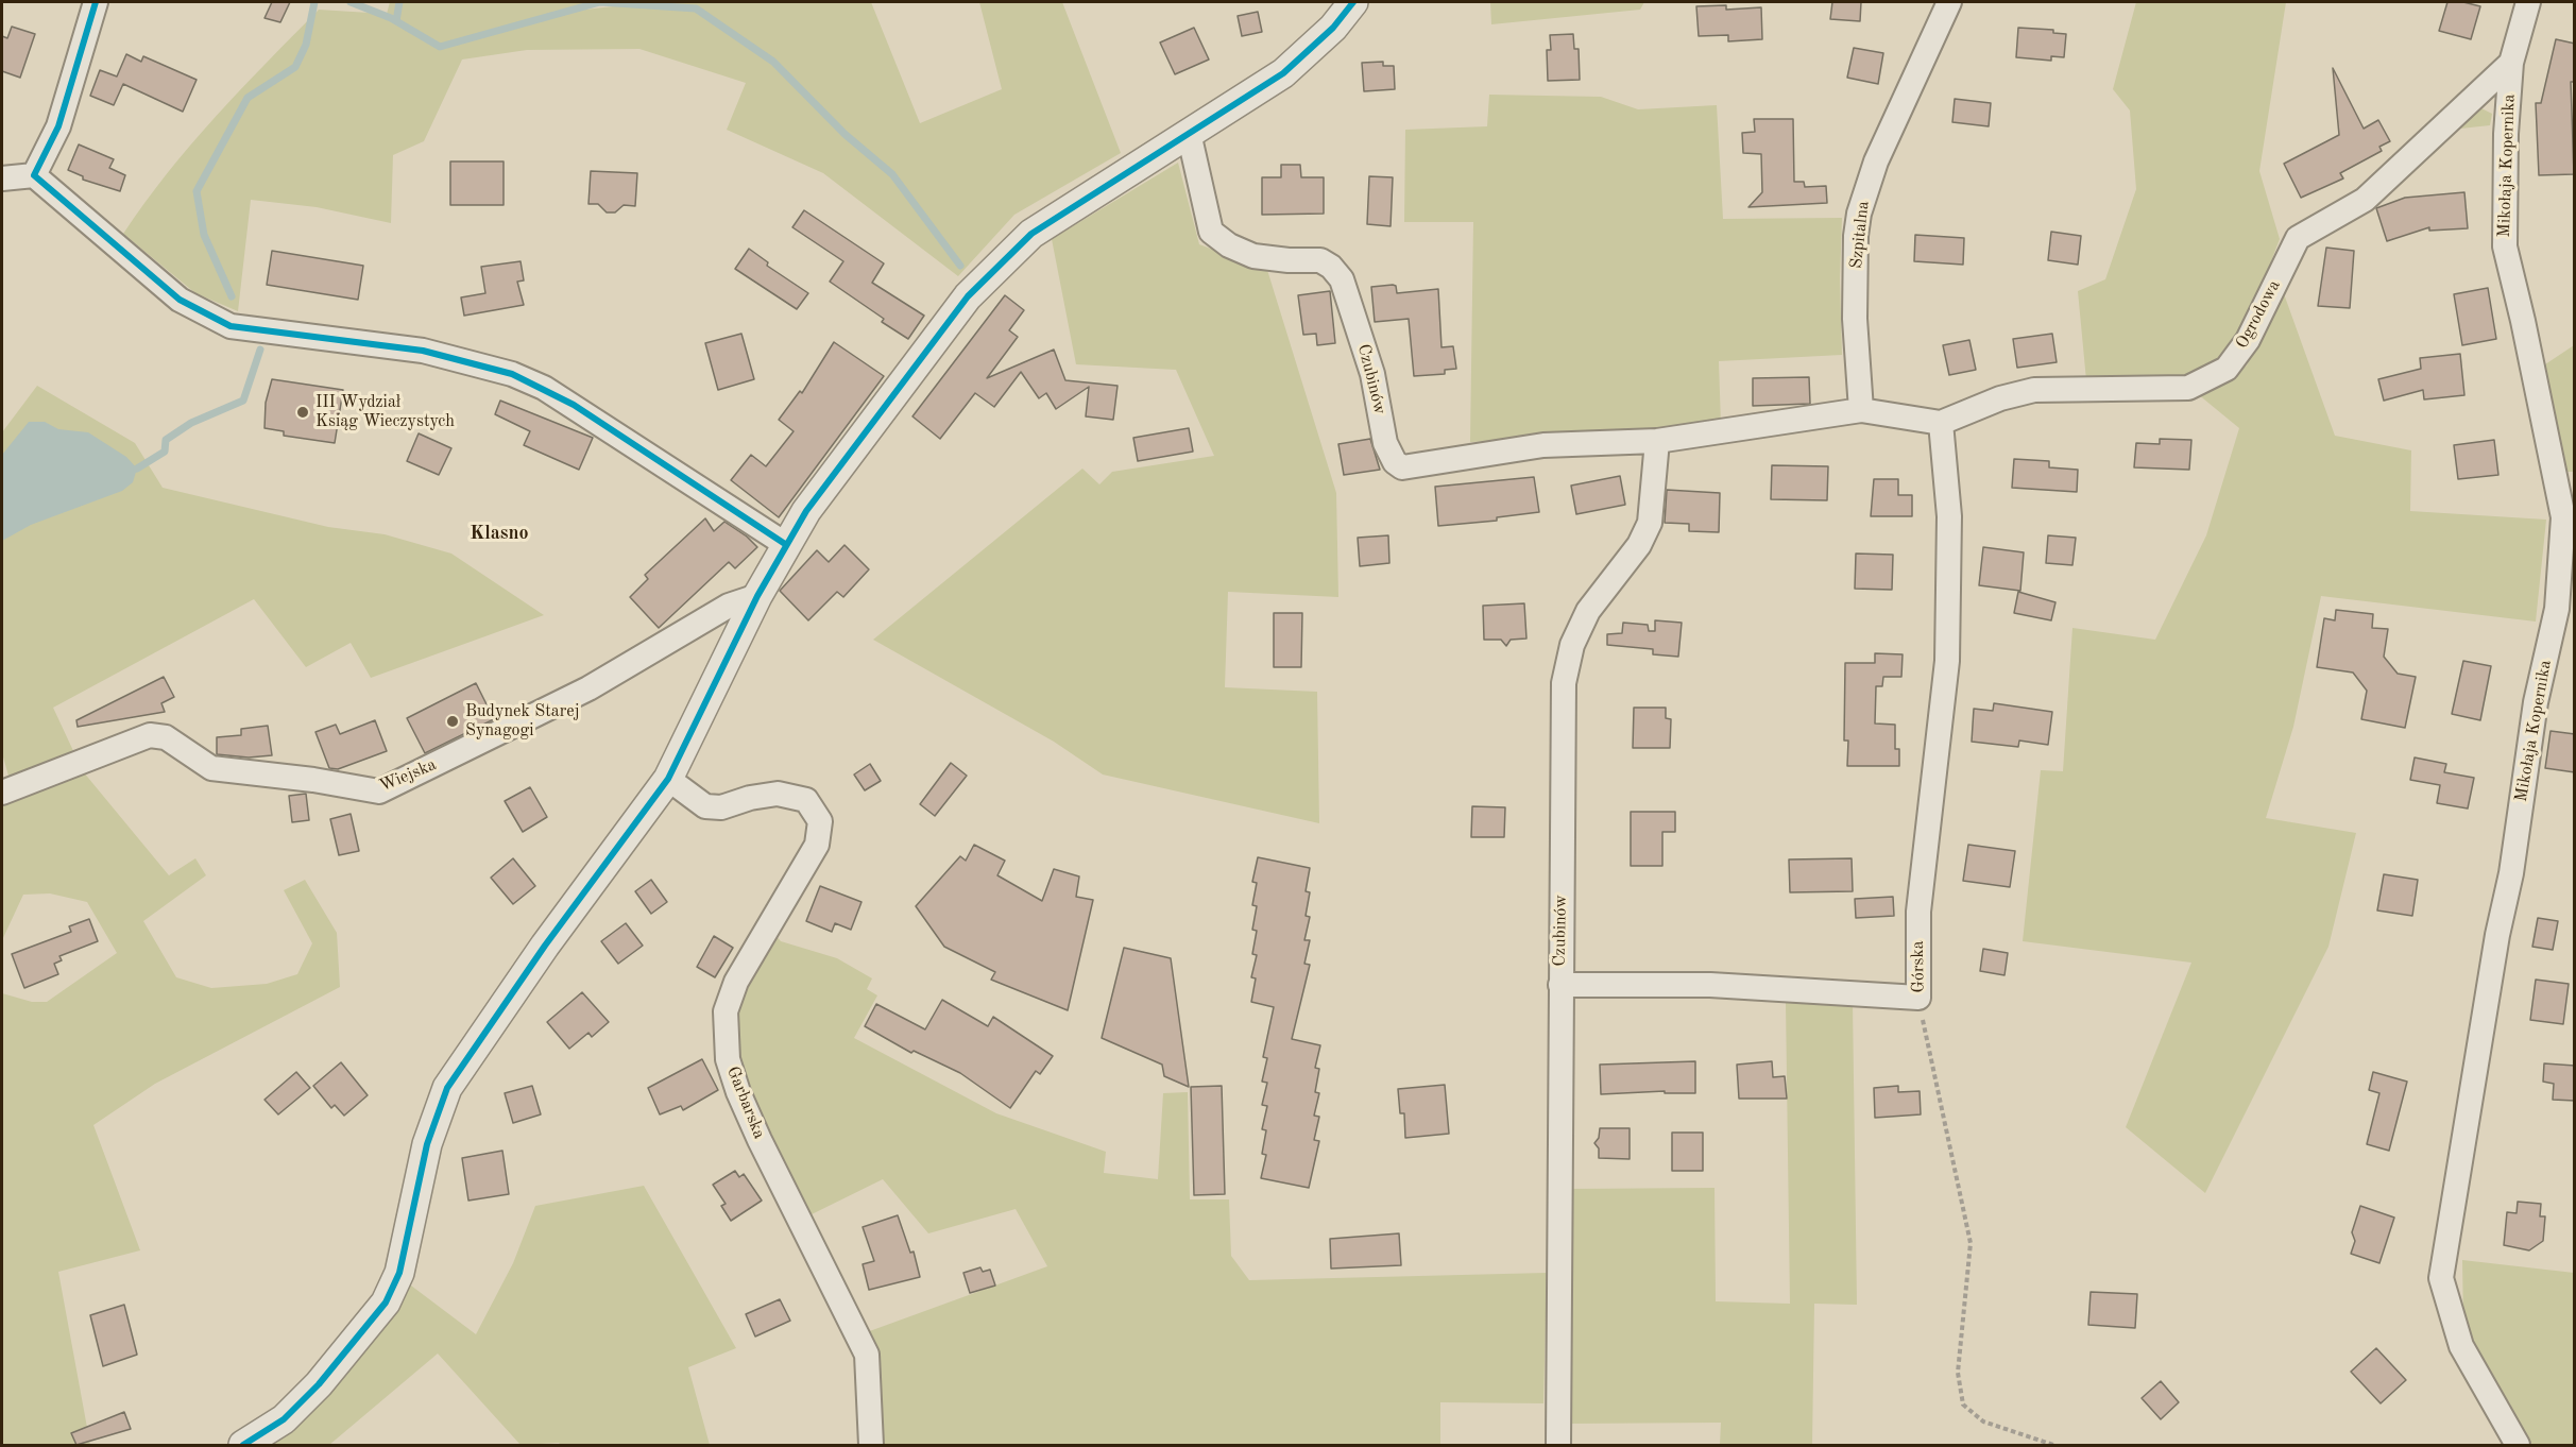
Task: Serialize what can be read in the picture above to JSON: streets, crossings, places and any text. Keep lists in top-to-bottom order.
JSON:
{
  "streets": {
    "street": [
      "Mikołaja Kopernika",
      "Szpitalna",
      "Ogrodowa",
      "Czubinów",
      "Wiejska",
      "Górska",
      "Garbarska"
    ]
  },
  "crossings": [
    ["Mikołaja Kopernika", "Ogrodowa"],
    ["Szpitalna", "Czubinów"],
    ["Ogrodowa", "Górska"]
  ],
  "districts": ["Klasno"],
  "places": ["III Wydział Ksiąg Wieczystych", "Budynek Starej Synagogi"]
}
